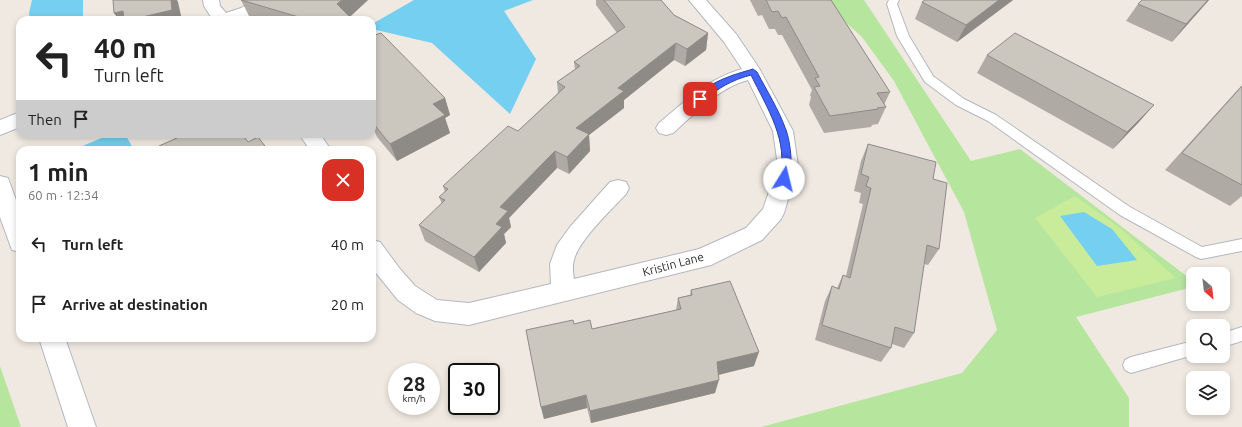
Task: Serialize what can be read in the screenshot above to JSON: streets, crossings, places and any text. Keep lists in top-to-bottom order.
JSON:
{
  "streets": {
    "street": ["Kristin Lane"]
  },
  "north": "bottom right",
  "page": {
    "turn": ["40 m", "Turn left"],
    "then": "Then",
    "heading": ["1 min", "60 m · 12:34"],
    "list": [
      {
        "name": "Turn left",
        "value": "40 m"
      },
      {
        "name": "Arrive at destination",
        "value": "20 m"
      }
    ],
    "speed": "28 km/h",
    "limit": "30"
  }
}
